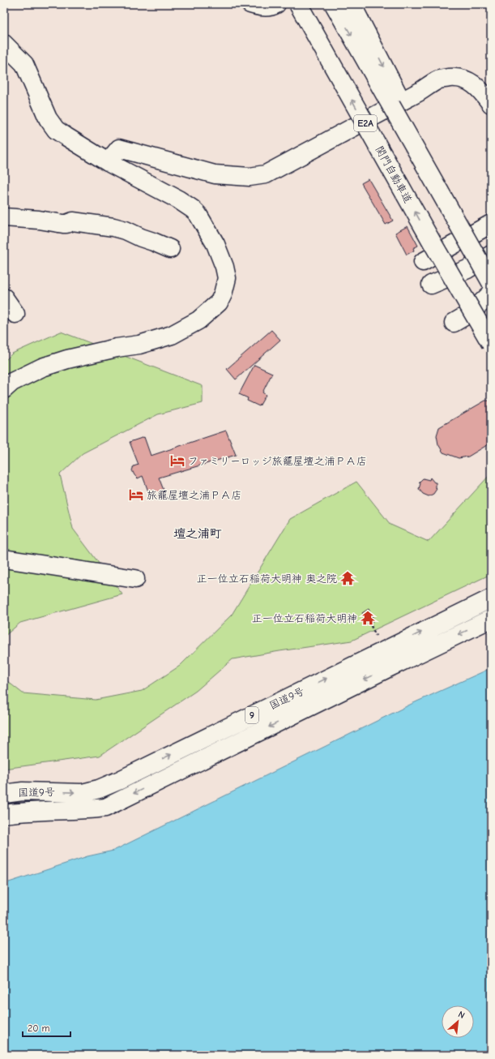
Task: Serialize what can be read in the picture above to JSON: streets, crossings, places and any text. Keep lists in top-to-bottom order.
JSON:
{
  "streets": {
    "main road": [
      "E2A",
      "関門自動車道",
      "国道9号",
      "9"
    ]
  },
  "districts": ["壇之浦町"],
  "places": {
    "hotel": ["ファミリーロッジ旅籠屋壇之浦ＰＡ店", "旅籠屋壇之浦ＰＡ店"],
    "temple": ["正一位立石稲荷大明神 奥之院", "正一位立石稲荷大明神"]
  },
  "scale_bar": "20 m",
  "north": "top right"
}
